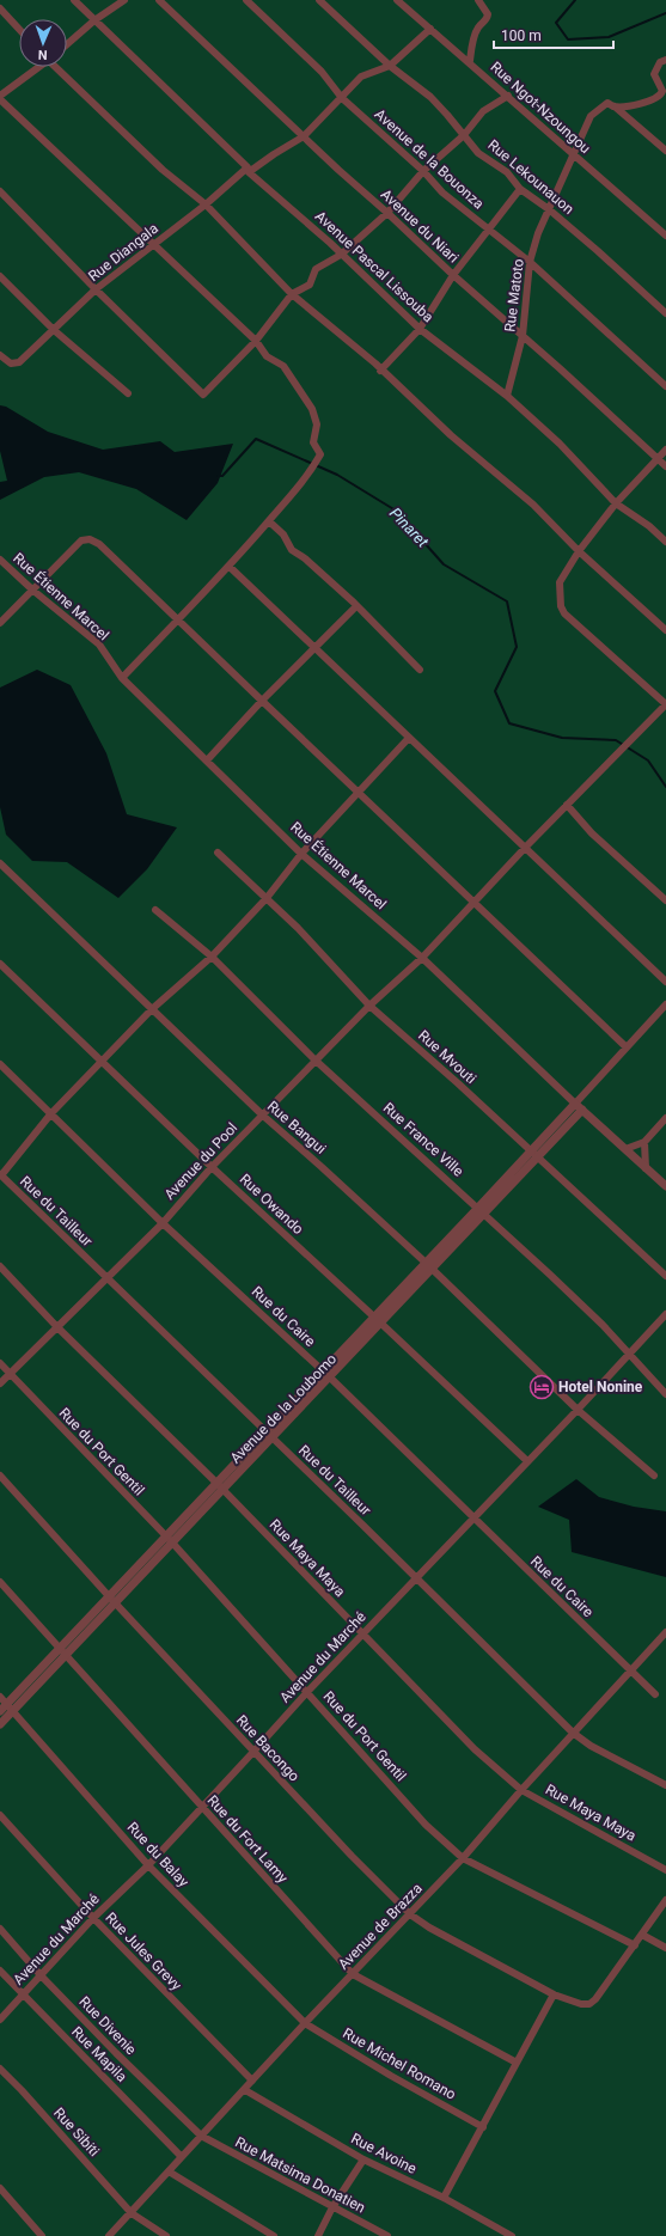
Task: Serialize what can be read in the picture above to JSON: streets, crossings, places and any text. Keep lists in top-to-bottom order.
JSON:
{
  "streets": {
    "street": [
      "Rue Ngot-Nzoungou",
      "Avenue de la Bouonza",
      "Rue Lekounauon",
      "Avenue du Niari",
      "Rue Diangala",
      "Avenue Pascal Lissouba",
      "Rue Matoto",
      "Rue Étienne Marcel",
      "Rue Mvouti",
      "Rue Bangui",
      "Rue France Ville",
      "Avenue du Pool",
      "Rue Owando",
      "Rue du Tailleur",
      "Rue du Caire",
      "Avenue de la Loubomo",
      "Rue du Port Gentil",
      "Rue Maya Maya",
      "Avenue du Marché",
      "Rue Bacongo",
      "Rue du Fort Lamy",
      "Rue du Balay",
      "Avenue de Brazza",
      "Rue Jules Grevy",
      "Rue Divenie",
      "Rue Mapila",
      "Rue Michel Romano",
      "Rue Sibiti",
      "Rue Avoine",
      "Rue Matsima Donatien"
    ]
  },
  "crossings": [
    ["Rue Ngot-Nzoungou", "Rue Diangala"],
    ["Rue Ngot-Nzoungou", "Rue Matoto"],
    ["Avenue de la Bouonza", "Rue Diangala"],
    ["Avenue de la Bouonza", "Rue Matoto"],
    ["Rue Lekounauon", "Rue Diangala"],
    ["Rue Lekounauon", "Rue Matoto"],
    ["Avenue du Niari", "Rue Diangala"],
    ["Avenue du Niari", "Rue Matoto"],
    ["Rue Diangala", "Avenue Pascal Lissouba"],
    ["Avenue Pascal Lissouba", "Rue Matoto"],
    ["Rue Étienne Marcel", "Avenue du Pool"],
    ["Rue Étienne Marcel", "Avenue de la Loubomo"],
    ["Rue Mvouti", "Avenue du Pool"],
    ["Rue Mvouti", "Avenue de la Loubomo"],
    ["Rue Bangui", "Avenue du Pool"],
    ["Rue Bangui", "Avenue de la Loubomo"],
    ["Rue Bangui", "Avenue du Marché"],
    ["Rue France Ville", "Avenue du Pool"],
    ["Rue France Ville", "Avenue de la Loubomo"],
    ["Rue France Ville", "Avenue du Marché"],
    ["Avenue du Pool", "Rue Owando"],
    ["Avenue du Pool", "Rue du Tailleur"],
    ["Avenue du Pool", "Rue du Caire"],
    ["Avenue du Pool", "Rue du Port Gentil"],
    ["Avenue du Pool", "Rue Maya Maya"],
    ["Rue Owando", "Avenue de la Loubomo"],
    ["Rue Owando", "Avenue du Marché"],
    ["Rue du Tailleur", "Avenue de la Loubomo"],
    ["Rue du Tailleur", "Avenue du Marché"],
    ["Rue du Tailleur", "Avenue de Brazza"],
    ["Rue du Caire", "Avenue de la Loubomo"],
    ["Rue du Caire", "Avenue du Marché"],
    ["Rue du Caire", "Avenue de Brazza"],
    ["Avenue de la Loubomo", "Rue du Port Gentil"],
    ["Avenue de la Loubomo", "Rue Maya Maya"],
    ["Avenue de la Loubomo", "Rue Bacongo"],
    ["Avenue de la Loubomo", "Rue du Fort Lamy"],
    ["Avenue de la Loubomo", "Rue du Balay"],
    ["Rue du Port Gentil", "Avenue du Marché"],
    ["Rue du Port Gentil", "Rue Bacongo"],
    ["Rue du Port Gentil", "Avenue de Brazza"],
    ["Rue Maya Maya", "Avenue du Marché"],
    ["Rue Maya Maya", "Avenue de Brazza"],
    ["Avenue du Marché", "Rue Bacongo"],
    ["Avenue du Marché", "Rue du Fort Lamy"],
    ["Avenue du Marché", "Rue du Balay"],
    ["Avenue du Marché", "Rue Jules Grevy"],
    ["Avenue du Marché", "Rue Divenie"],
    ["Avenue du Marché", "Rue Mapila"],
    ["Rue Bacongo", "Avenue de Brazza"],
    ["Rue du Fort Lamy", "Avenue de Brazza"],
    ["Rue du Balay", "Avenue de Brazza"],
    ["Rue du Balay", "Rue Michel Romano"],
    ["Avenue de Brazza", "Rue Jules Grevy"],
    ["Avenue de Brazza", "Rue Divenie"],
    ["Avenue de Brazza", "Rue Mapila"],
    ["Avenue de Brazza", "Rue Michel Romano"],
    ["Avenue de Brazza", "Rue Sibiti"],
    ["Avenue de Brazza", "Rue Avoine"],
    ["Avenue de Brazza", "Rue Matsima Donatien"],
    ["Rue Divenie", "Rue Matsima Donatien"]
  ],
  "water": ["Pinaret"],
  "places": {
    "hotel": ["Hotel Nonine"]
  },
  "scale_bar": "100 m",
  "north": "bottom"
}
